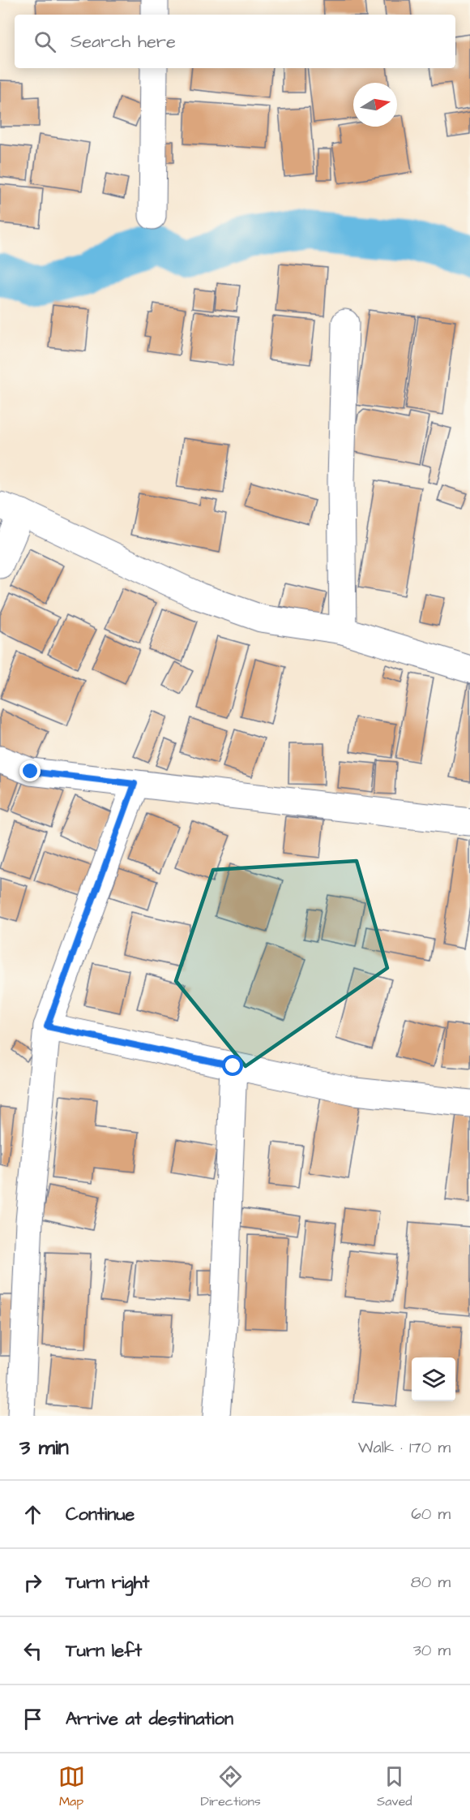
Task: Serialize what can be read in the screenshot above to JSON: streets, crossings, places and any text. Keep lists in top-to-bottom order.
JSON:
{
  "north": "right",
  "page": {
    "search": "Search here",
    "heading": ["3 min", "Walk · 170 m"],
    "list": [
      ["Continue", "60 m"],
      ["Turn right", "80 m"],
      ["Turn left", "30 m"],
      "Arrive at destination"
    ],
    "nav": ["Map", "Directions", "Saved"]
  }
}
